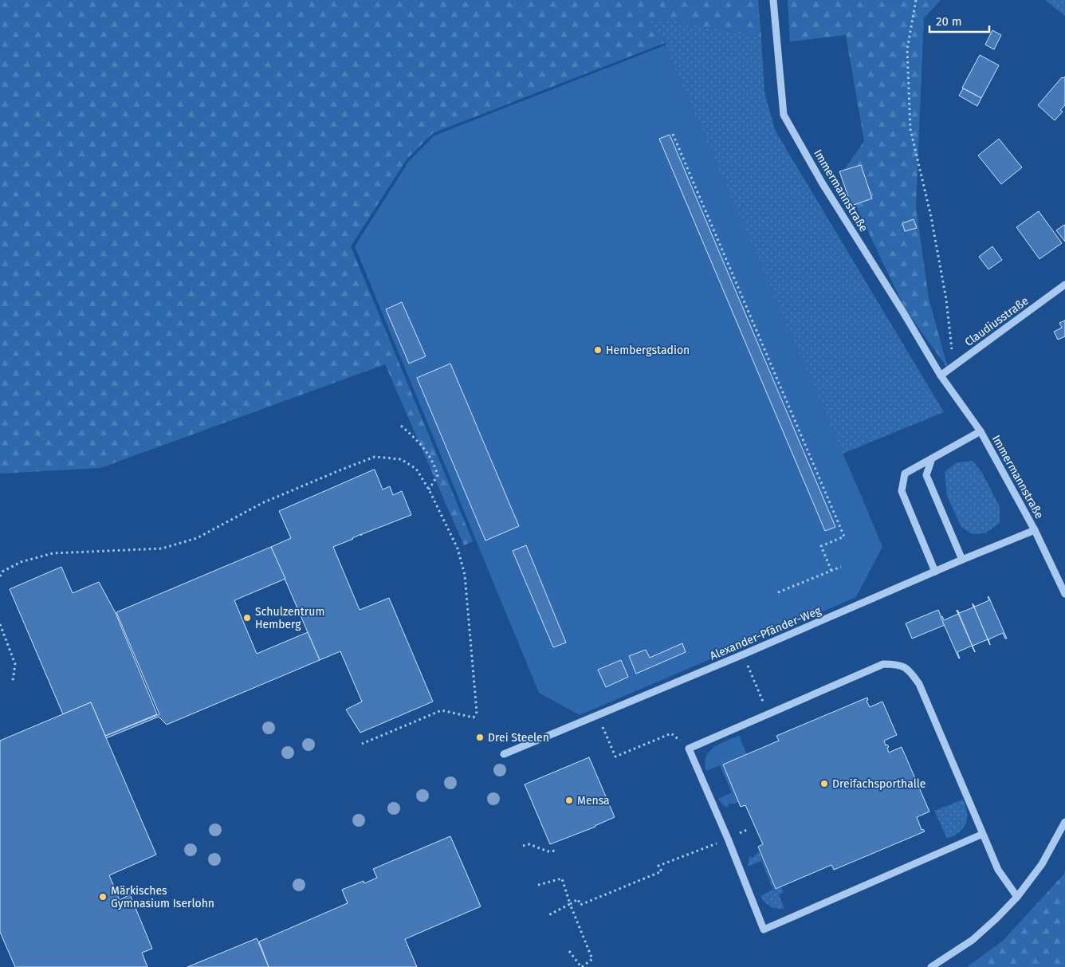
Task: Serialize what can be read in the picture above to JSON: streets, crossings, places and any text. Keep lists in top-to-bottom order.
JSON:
{
  "streets": {
    "street": ["Immermannstraße", "Claudiusstraße", "Alexander-Pfänder-Weg"]
  },
  "crossings": [
    ["Immermannstraße", "Claudiusstraße"],
    ["Immermannstraße", "Alexander-Pfänder-Weg"]
  ],
  "places": [
    "Hembergstadion",
    "Schulzentrum Hemberg",
    "Drei Steelen",
    "Dreifachsporthalle",
    "Mensa",
    "Märkisches Gymnasium Iserlohn"
  ],
  "scale_bar": "20 m"
}
